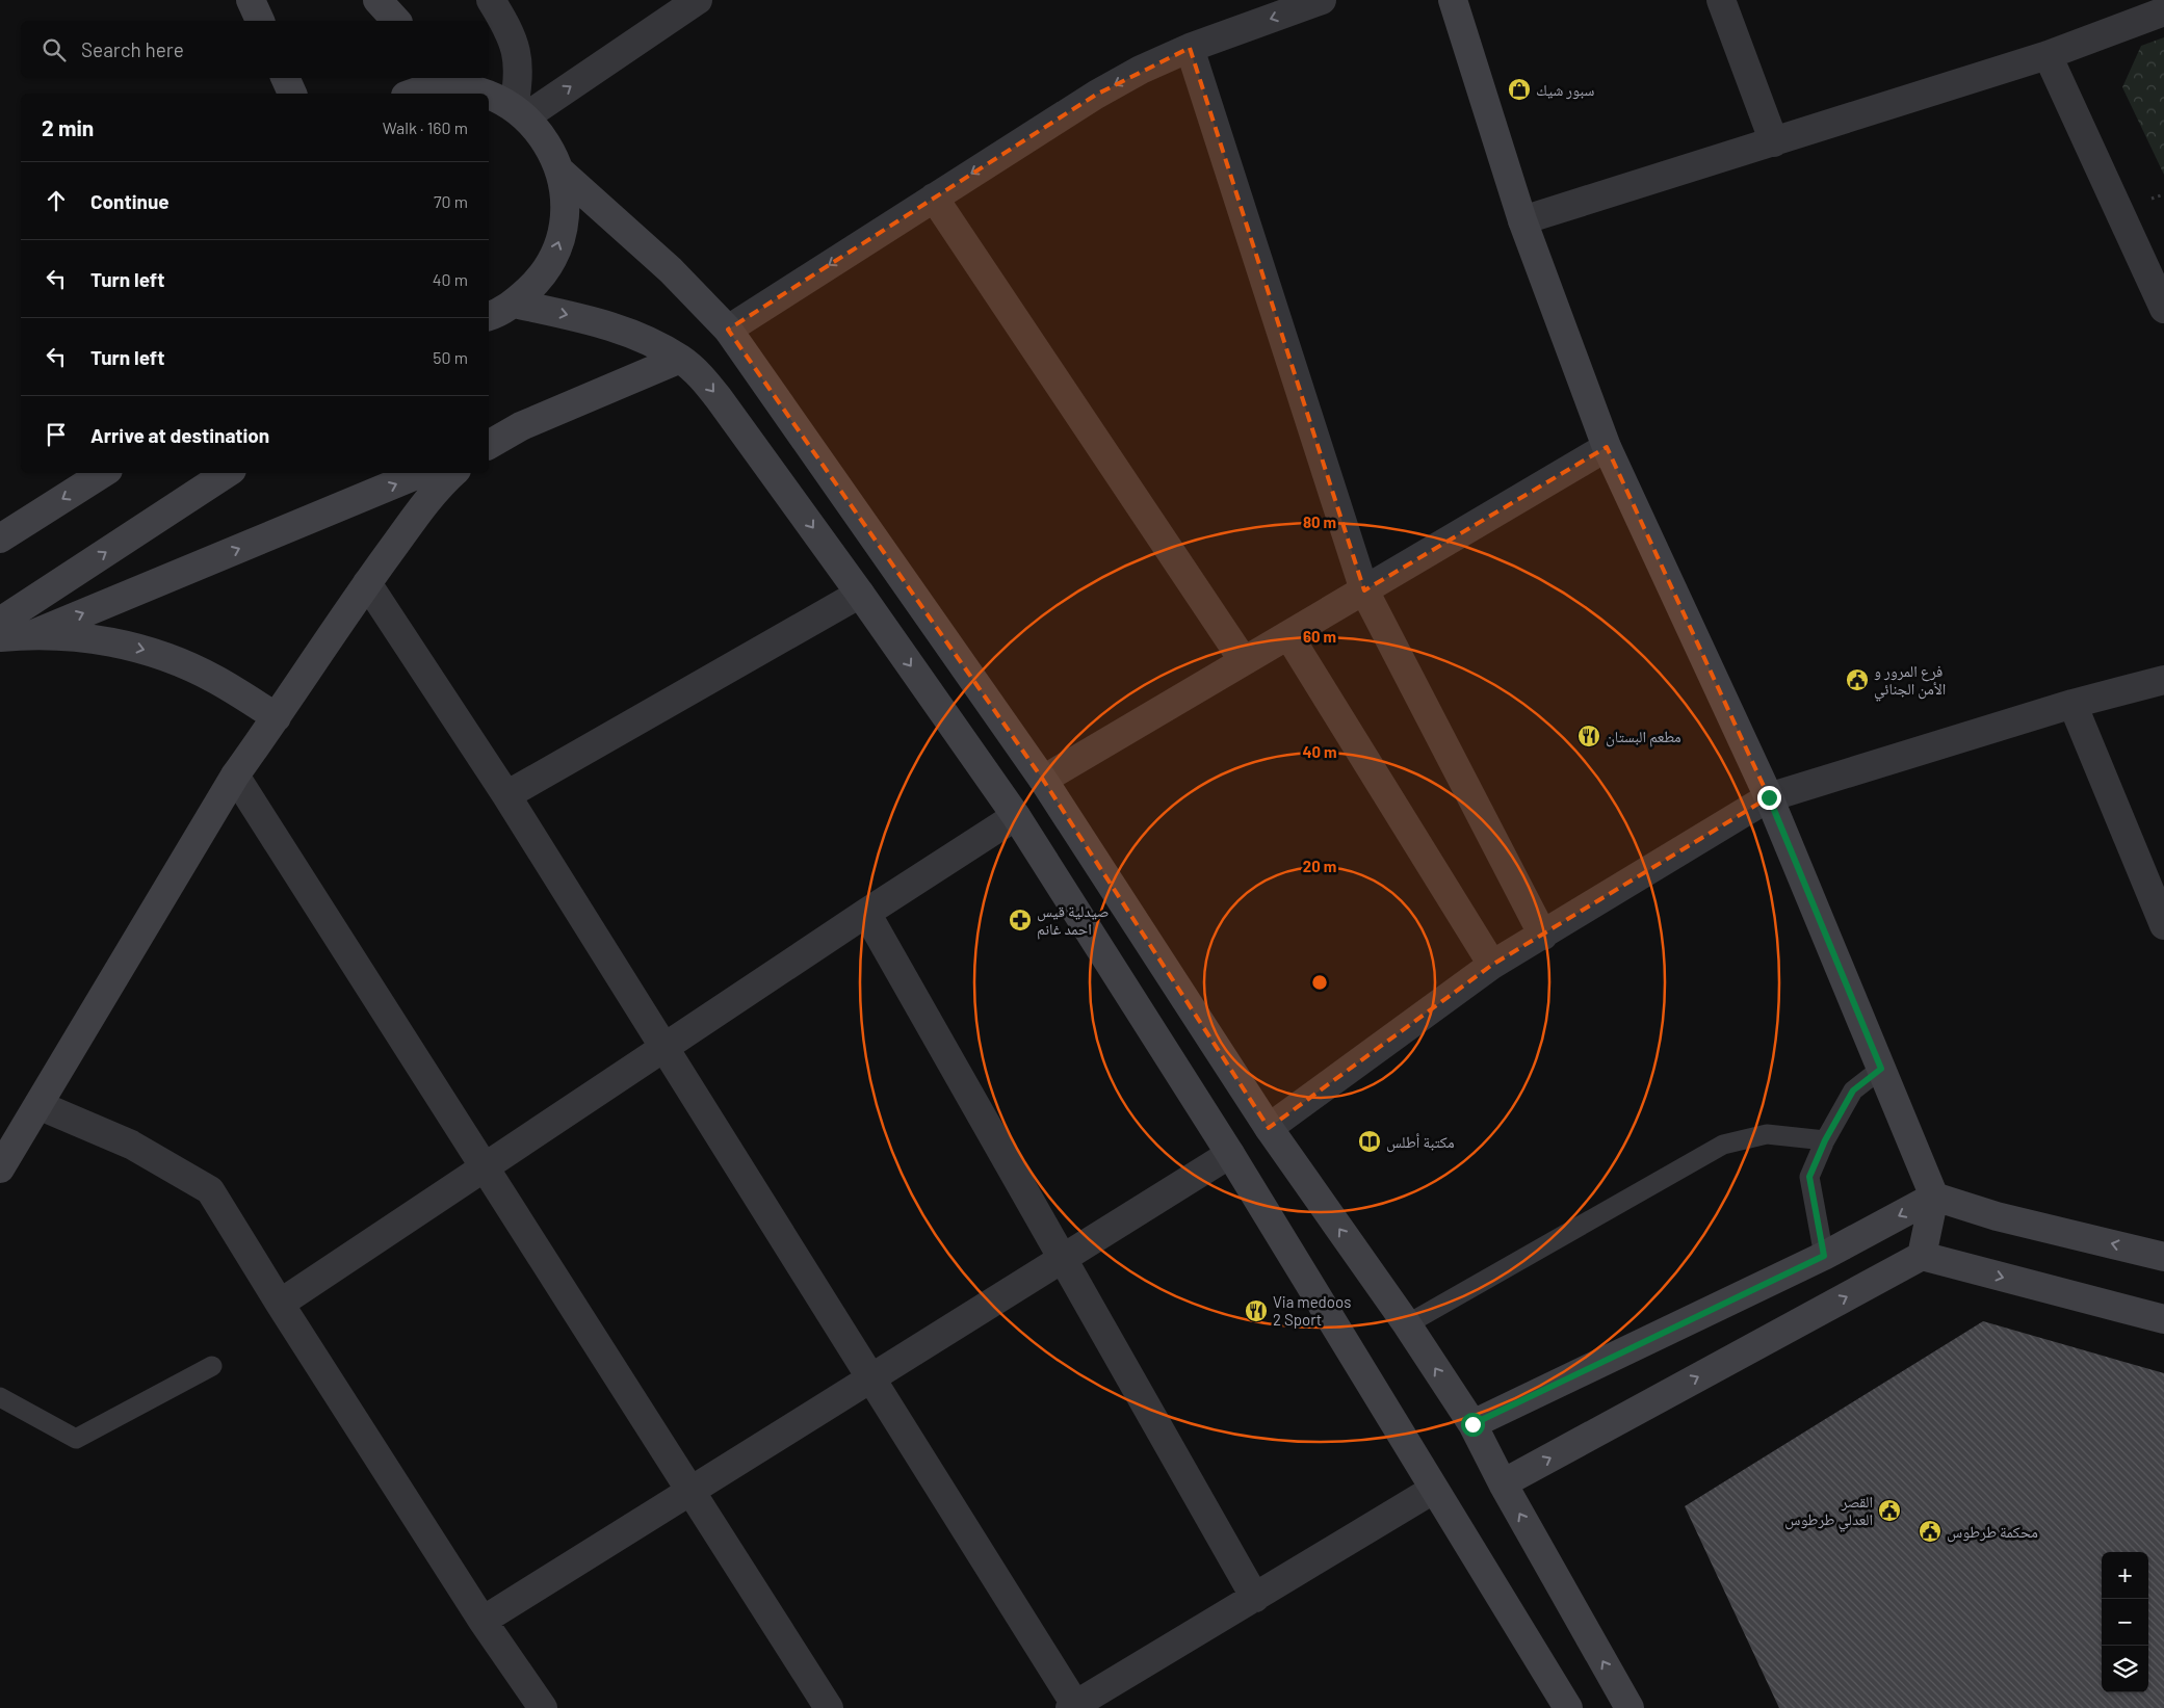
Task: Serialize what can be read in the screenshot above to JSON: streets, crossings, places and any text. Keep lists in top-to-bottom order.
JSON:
{
  "places": {
    "shop": ["سبور شيك"],
    "public building": ["فرع المرور و الأمن الجنائي", "القصر العدلي طرطوس", "محكمة طرطوس"],
    "restaurant": ["مطعم البستان", "Via medoos 2 Sport"],
    "pharmacy": ["صيدلية قيس احمد غانم"],
    "library": ["مكتبة أطلس"]
  },
  "page": {
    "search": "Search here",
    "heading": ["2 min", "Walk · 160 m"],
    "list": [
      ["Continue", "70 m"],
      ["Turn left", "40 m"],
      ["Turn left", "50 m"],
      "Arrive at destination"
    ],
    "map_buttons": ["+", "−"]
  },
  "rings": [
    "80 m",
    "60 m",
    "40 m",
    "20 m"
  ]
}
